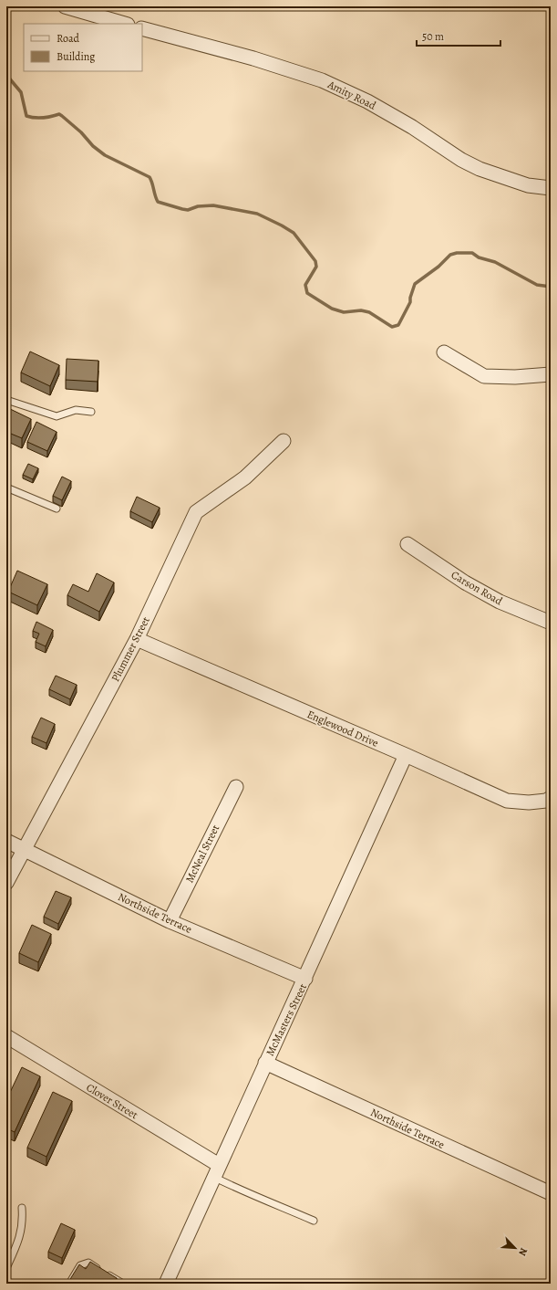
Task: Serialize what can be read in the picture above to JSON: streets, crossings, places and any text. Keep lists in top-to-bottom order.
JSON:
{
  "streets": {
    "street": [
      "Amity Road",
      "Carson Road",
      "Plummer Street",
      "Englewood Drive",
      "McNeal Street",
      "Northside Terrace",
      "McMasters Street",
      "Clover Street"
    ]
  },
  "crossings": [
    ["Plummer Street", "Englewood Drive"],
    ["Plummer Street", "Northside Terrace"],
    ["Englewood Drive", "McMasters Street"],
    ["McNeal Street", "Northside Terrace"],
    ["Northside Terrace", "McMasters Street"],
    ["McMasters Street", "Clover Street"]
  ],
  "legend": ["Road", "Building"],
  "scale_bar": "50 m",
  "north": "bottom right"
}
